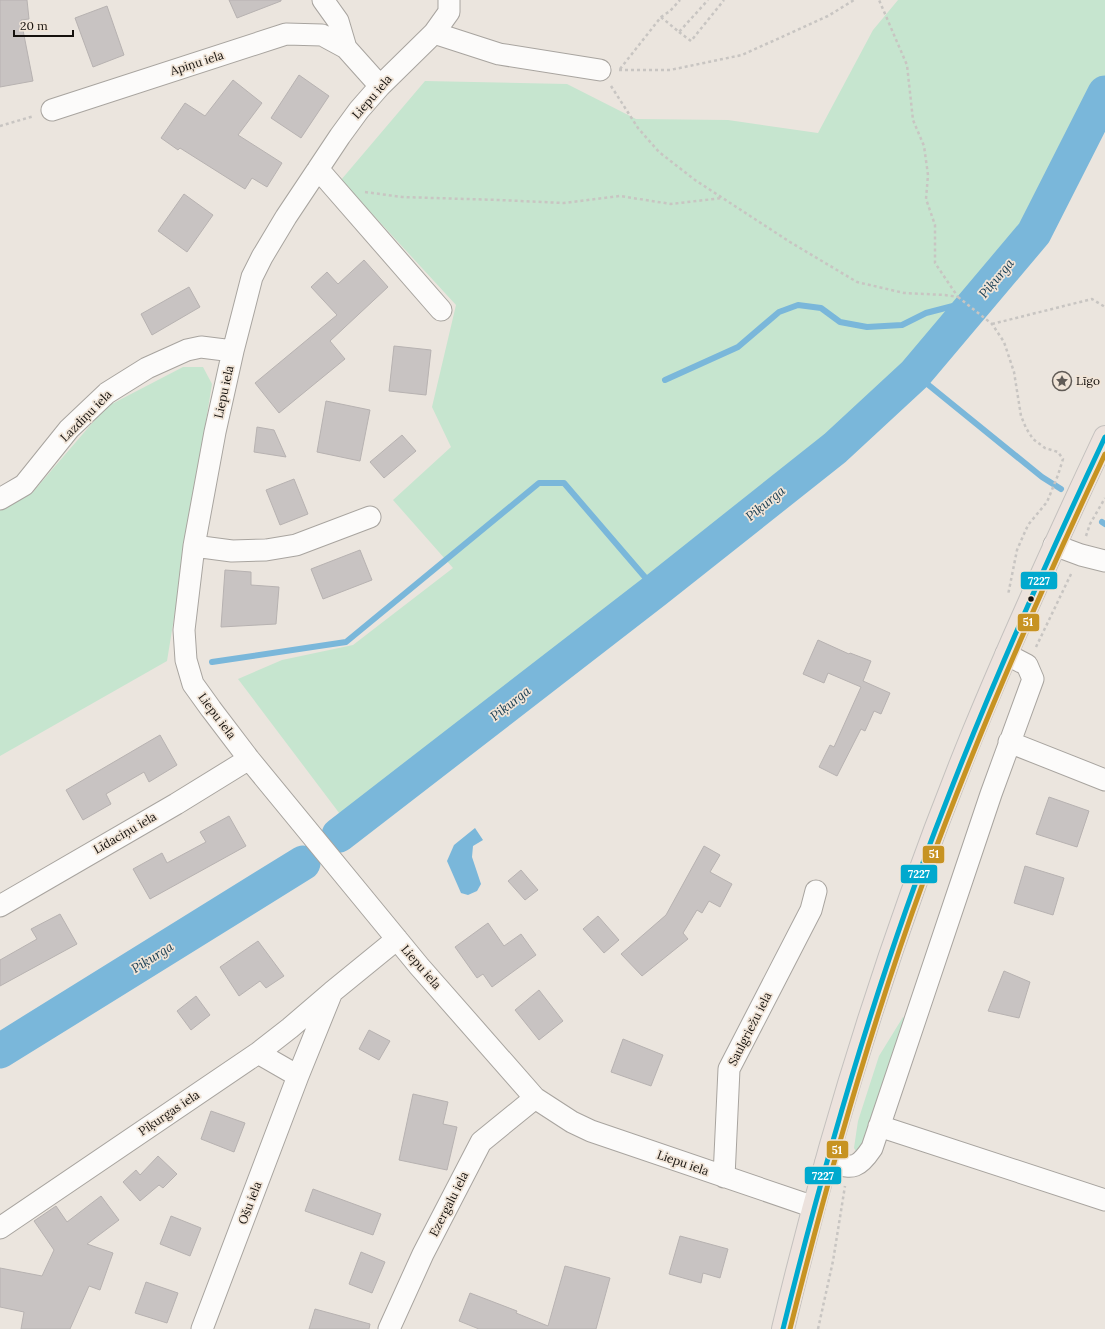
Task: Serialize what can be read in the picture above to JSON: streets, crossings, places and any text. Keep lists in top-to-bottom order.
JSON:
{
  "streets": {
    "street": [
      "Apiņu iela",
      "Liepu iela",
      "Lazdiņu iela",
      "Līdaciņu iela",
      "Saulgriežu iela",
      "Piķurgas iela",
      "Ošu iela",
      "Ezergalu iela"
    ]
  },
  "crossings": [
    ["Apiņu iela", "Liepu iela"],
    ["Liepu iela", "Lazdiņu iela"],
    ["Liepu iela", "Līdaciņu iela"],
    ["Liepu iela", "Saulgriežu iela"],
    ["Liepu iela", "Ošu iela"],
    ["Liepu iela", "Ezergalu iela"],
    ["Piķurgas iela", "Ošu iela"]
  ],
  "water": ["Piķurga"],
  "places": {
    "place": ["Līgo"]
  },
  "lines": ["transit line 7227", "transit line 51"],
  "scale_bar": "20 m"
}
